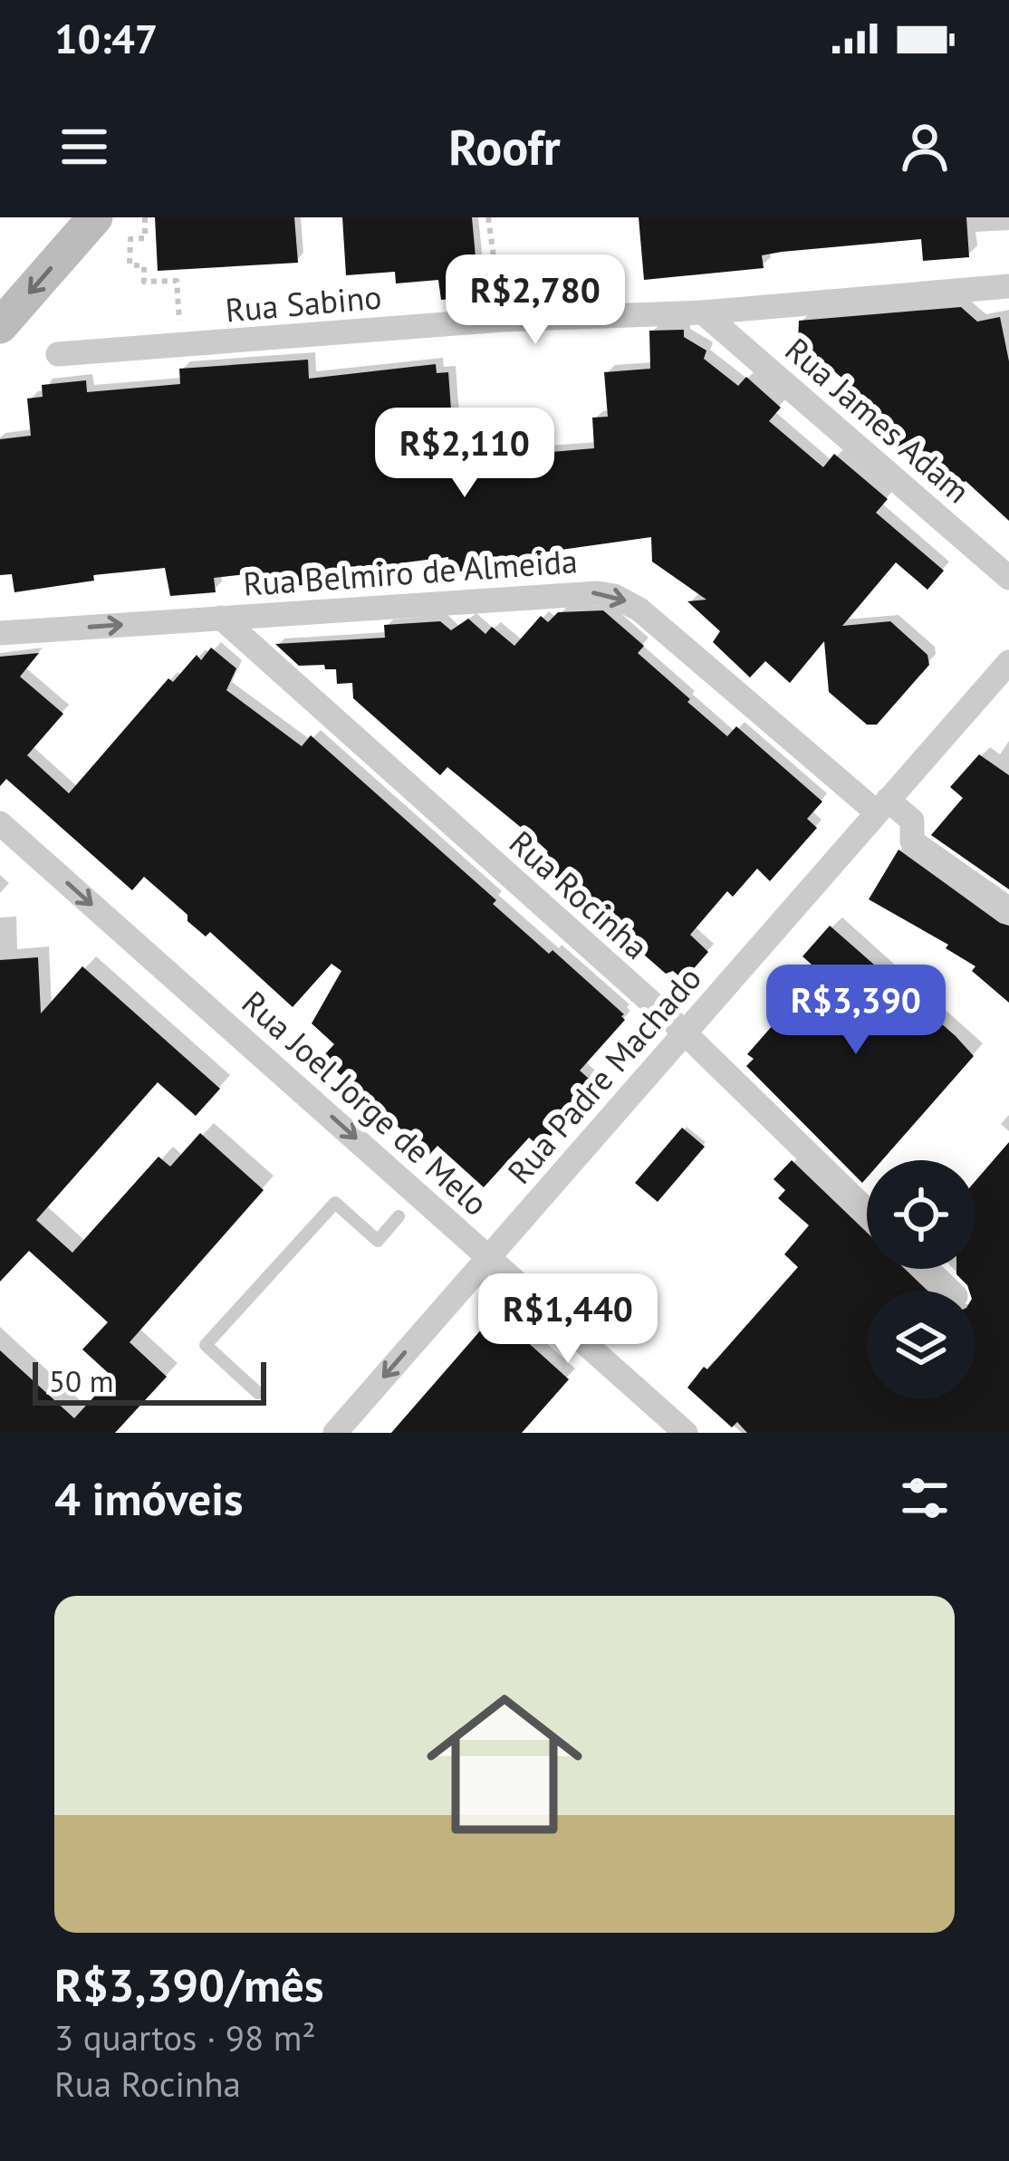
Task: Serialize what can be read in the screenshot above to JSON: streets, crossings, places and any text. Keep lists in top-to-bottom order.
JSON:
{
  "streets": {
    "street": [
      "Rua Sabino",
      "Rua James Adam",
      "Rua Belmiro de Almeida",
      "Rua Rocinha",
      "Rua Padre Machado",
      "Rua Joel Jorge de Melo"
    ]
  },
  "crossings": [
    ["Rua Sabino", "Rua James Adam"],
    ["Rua Belmiro de Almeida", "Rua Rocinha"],
    ["Rua Belmiro de Almeida", "Rua Padre Machado"],
    ["Rua Rocinha", "Rua Padre Machado"],
    ["Rua Padre Machado", "Rua Joel Jorge de Melo"]
  ],
  "one_way": ["Rua Belmiro de Almeida", "Rua Joel Jorge de Melo"],
  "scale_bar": "50 m",
  "page": {
    "status": "10:47",
    "header": "Roofr",
    "price": [
      "R$2,780",
      "R$2,110",
      "R$3,390",
      "R$1,440"
    ],
    "scale": "50 m",
    "heading": "4 imóveis",
    "list": [
      {
        "name": "R$3,390/mês",
        "note": "3 quartos · 98 m² · Rua Rocinha"
      }
    ]
  }
}
